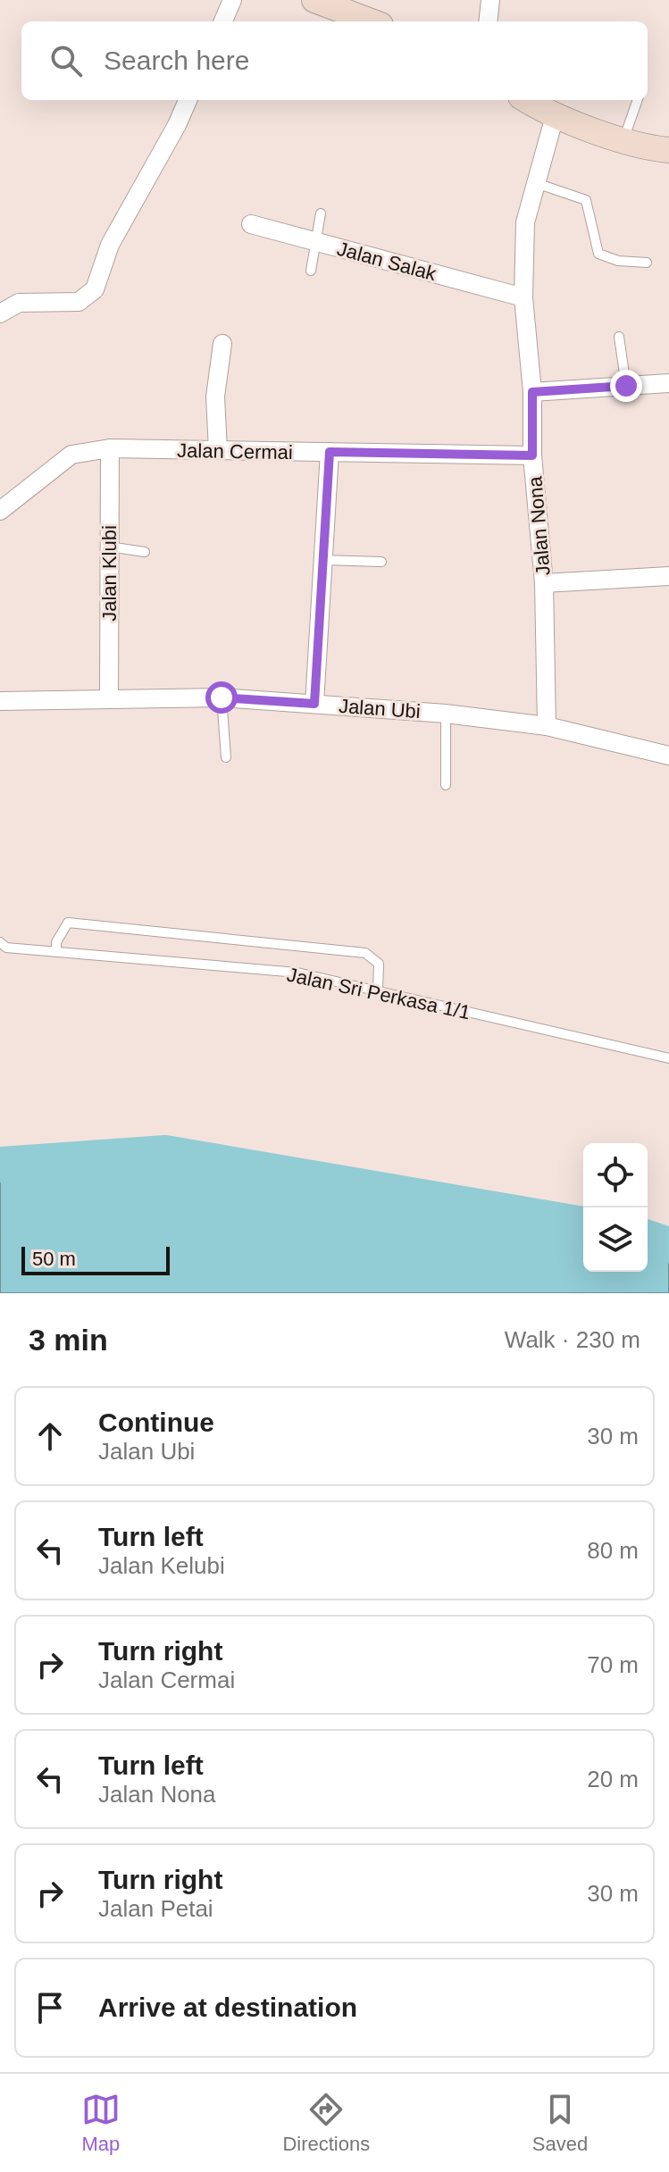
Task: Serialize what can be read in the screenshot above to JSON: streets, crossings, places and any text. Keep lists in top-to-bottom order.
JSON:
{
  "streets": {
    "street": [
      "Jalan Salak",
      "Jalan Cermai",
      "Jalan Nona",
      "Jalan Klubi",
      "Jalan Ubi"
    ],
    "lane": ["Jalan Sri Perkasa 1/1"]
  },
  "crossings": [
    ["Jalan Salak", "Jalan Nona"],
    ["Jalan Cermai", "Jalan Nona"],
    ["Jalan Cermai", "Jalan Klubi"],
    ["Jalan Nona", "Jalan Ubi"],
    ["Jalan Klubi", "Jalan Ubi"]
  ],
  "scale_bar": "50 m",
  "page": {
    "search": "Search here",
    "scale": "50 m",
    "heading": ["3 min", "Walk · 230 m"],
    "list": [
      ["Continue", "Jalan Ubi", "30 m"],
      ["Turn left", "Jalan Kelubi", "80 m"],
      ["Turn right", "Jalan Cermai", "70 m"],
      ["Turn left", "Jalan Nona", "20 m"],
      ["Turn right", "Jalan Petai", "30 m"],
      "Arrive at destination"
    ],
    "nav": ["Map", "Directions", "Saved"]
  }
}
